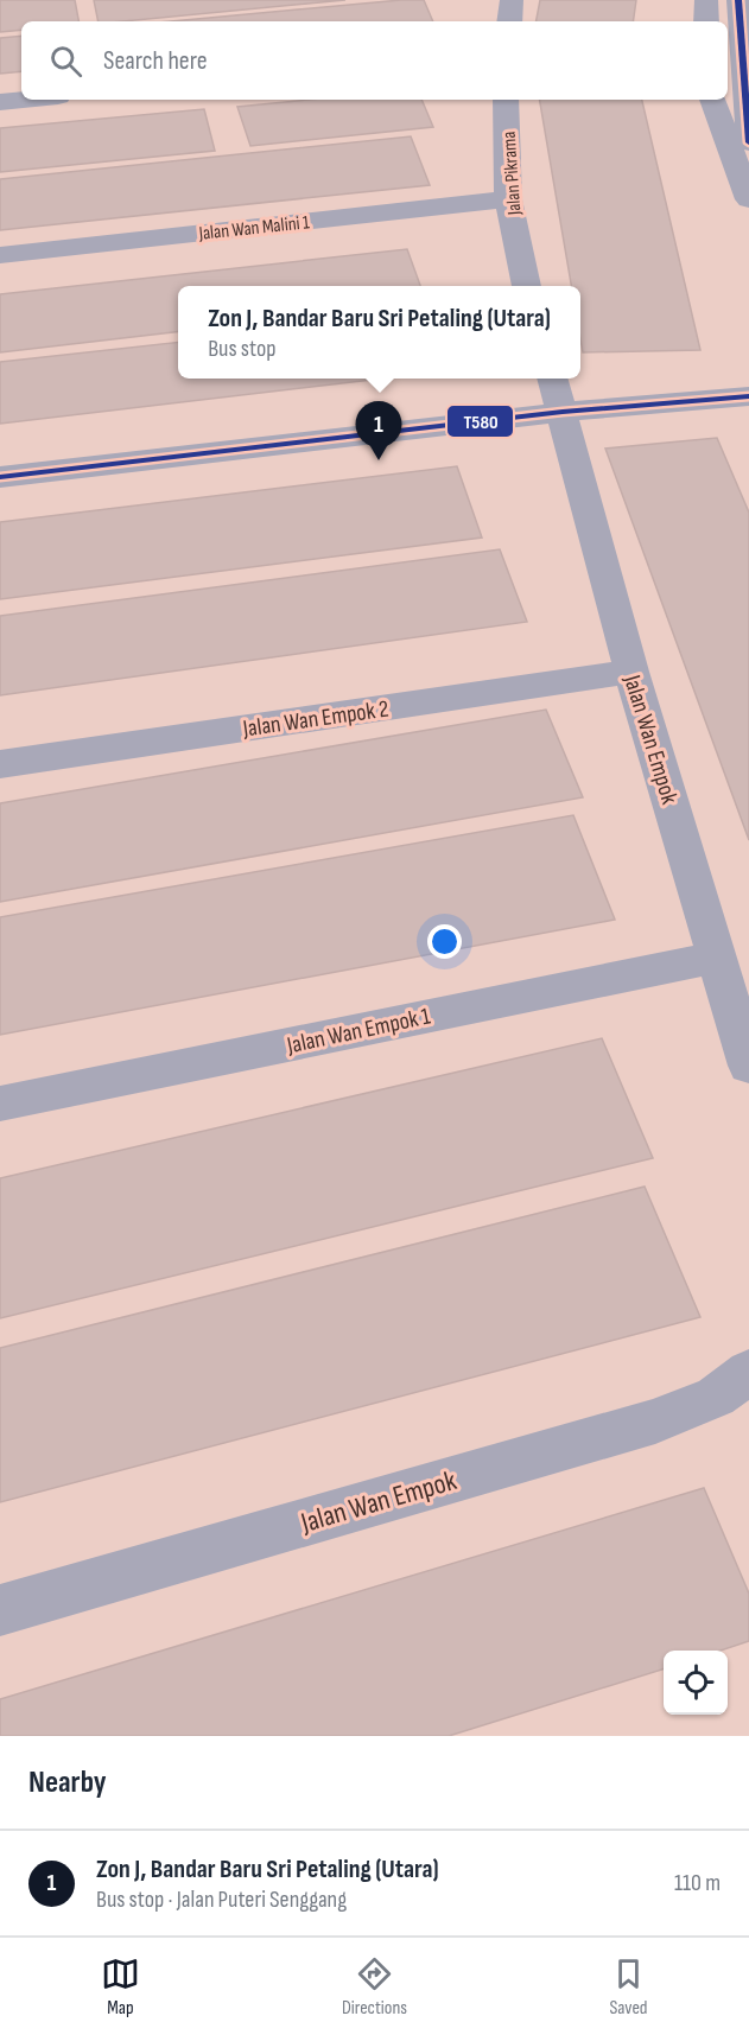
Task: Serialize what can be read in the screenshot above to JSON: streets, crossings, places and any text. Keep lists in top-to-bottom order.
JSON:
{
  "streets": {
    "street": [
      "Jalan Pikrama",
      "Jalan Wan Malini 1",
      "Jalan Wan Empok 2",
      "Jalan Wan Empok",
      "Jalan Wan Empok 1"
    ]
  },
  "crossings": [
    ["Jalan Pikrama", "Jalan Wan Malini 1"],
    ["Jalan Wan Empok 2", "Jalan Wan Empok"],
    ["Jalan Wan Empok", "Jalan Wan Empok 1"]
  ],
  "lines": ["transit line T580"],
  "page": {
    "search": "Search here",
    "popup": ["Zon J, Bandar Baru Sri Petaling (Utara)", "Bus stop"],
    "pins": "1",
    "heading": "Nearby",
    "list": [
      {
        "mark": "1",
        "name": "Zon J, Bandar Baru Sri Petaling (Utara)",
        "note": "Bus stop · Jalan Puteri Senggang",
        "value": "110 m"
      }
    ],
    "nav": ["Map", "Directions", "Saved"]
  }
}
